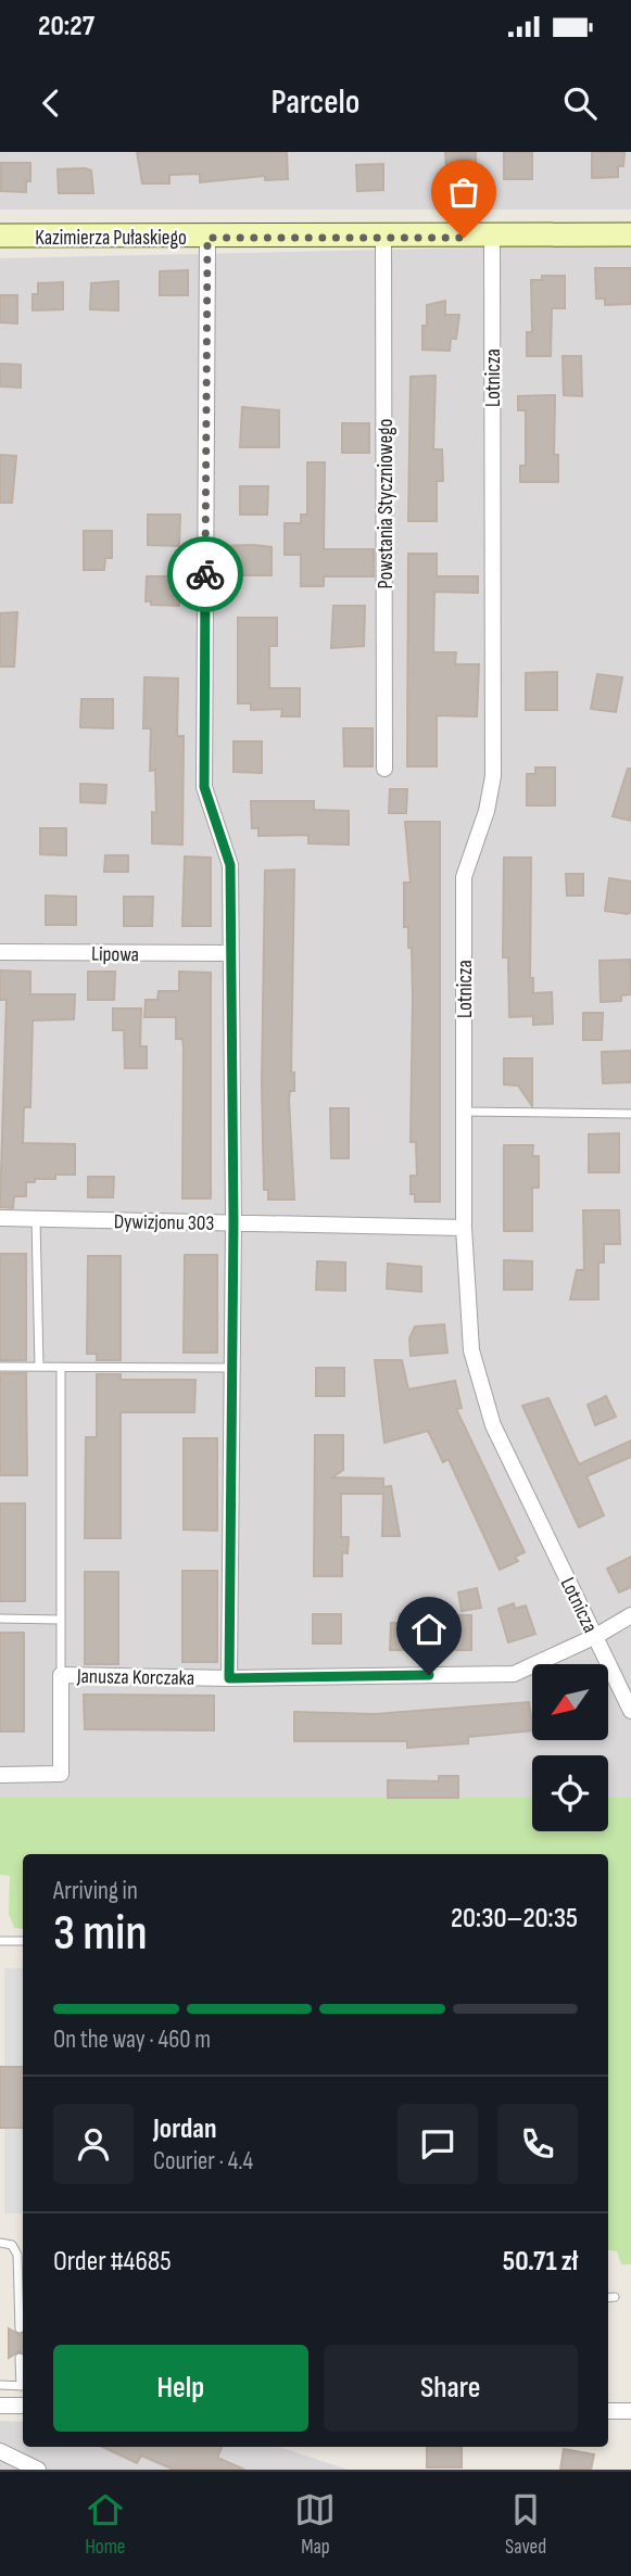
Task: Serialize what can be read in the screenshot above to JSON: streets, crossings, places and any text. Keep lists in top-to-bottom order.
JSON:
{
  "streets": {
    "main road": ["Kazimierza Pułaskiego"],
    "street": [
      "Lotnicza",
      "Powstania Styczniowego",
      "Lipowa",
      "Dywizjonu 303",
      "Janusza Korczaka"
    ]
  },
  "crossings": [
    ["Kazimierza Pułaskiego", "Lotnicza"],
    ["Kazimierza Pułaskiego", "Powstania Styczniowego"],
    ["Lotnicza", "Dywizjonu 303"],
    ["Lotnicza", "Janusza Korczaka"]
  ],
  "north": "bottom left",
  "page": {
    "status": "20:27",
    "header": "Parcelo",
    "heading": ["3 min", "Arriving in", "20:30–20:35"],
    "panel": [
      "Jordan",
      "Courier · 4.4",
      "Order #4685",
      "50.71 zł"
    ],
    "bar": "On the way · 460 m",
    "buttons": ["Help", "Share"],
    "tabs": ["Home", "Map", "Saved"]
  }
}
